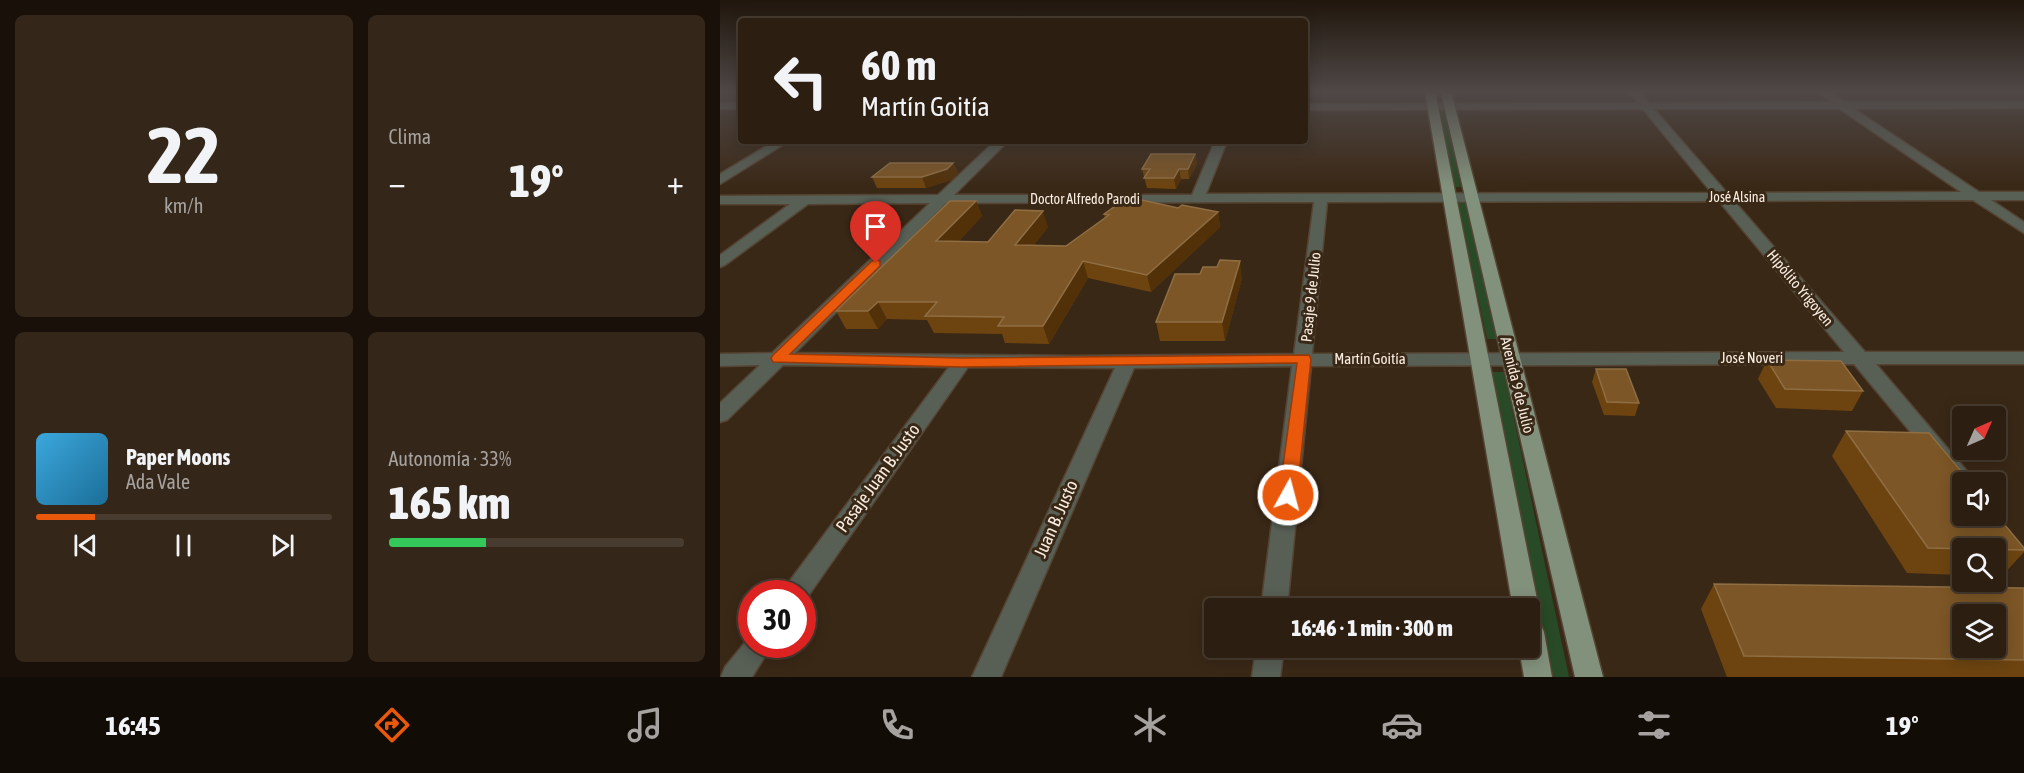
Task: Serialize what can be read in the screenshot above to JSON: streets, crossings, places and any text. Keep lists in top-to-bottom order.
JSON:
{
  "streets": {
    "main road": ["Avenida 9 de Julio"],
    "street": [
      "José Alsina",
      "Doctor Alfredo Parodi",
      "Hipólito Yrigoyen",
      "Pasaje 9 de Julio",
      "José Noveri",
      "Martín Goitía",
      "Pasaje Juan B. Justo",
      "Juan B. Justo"
    ]
  },
  "crossings": [
    ["José Alsina", "Doctor Alfredo Parodi"],
    ["José Alsina", "Hipólito Yrigoyen"],
    ["José Alsina", "Avenida 9 de Julio"],
    ["Doctor Alfredo Parodi", "Pasaje 9 de Julio"],
    ["Doctor Alfredo Parodi", "Avenida 9 de Julio"],
    ["Hipólito Yrigoyen", "José Noveri"],
    ["Pasaje 9 de Julio", "Martín Goitía"],
    ["José Noveri", "Martín Goitía"],
    ["José Noveri", "Avenida 9 de Julio"],
    ["Martín Goitía", "Avenida 9 de Julio"],
    ["Martín Goitía", "Pasaje Juan B. Justo"],
    ["Martín Goitía", "Juan B. Justo"]
  ],
  "north": "top right",
  "page": {
    "tile": [
      ["22", "km/h"],
      "Clima",
      ["Autonomía · 33%", "165 km"]
    ],
    "turn": ["60 m", "Martín Goitía"],
    "heat": ["−", "19°", "+"],
    "song": ["Paper Moons", "Ada Vale"],
    "limit": "30",
    "trip": "16:46 · 1 min · 300 m",
    "tabs": ["16:45", "19°"]
  }
}
